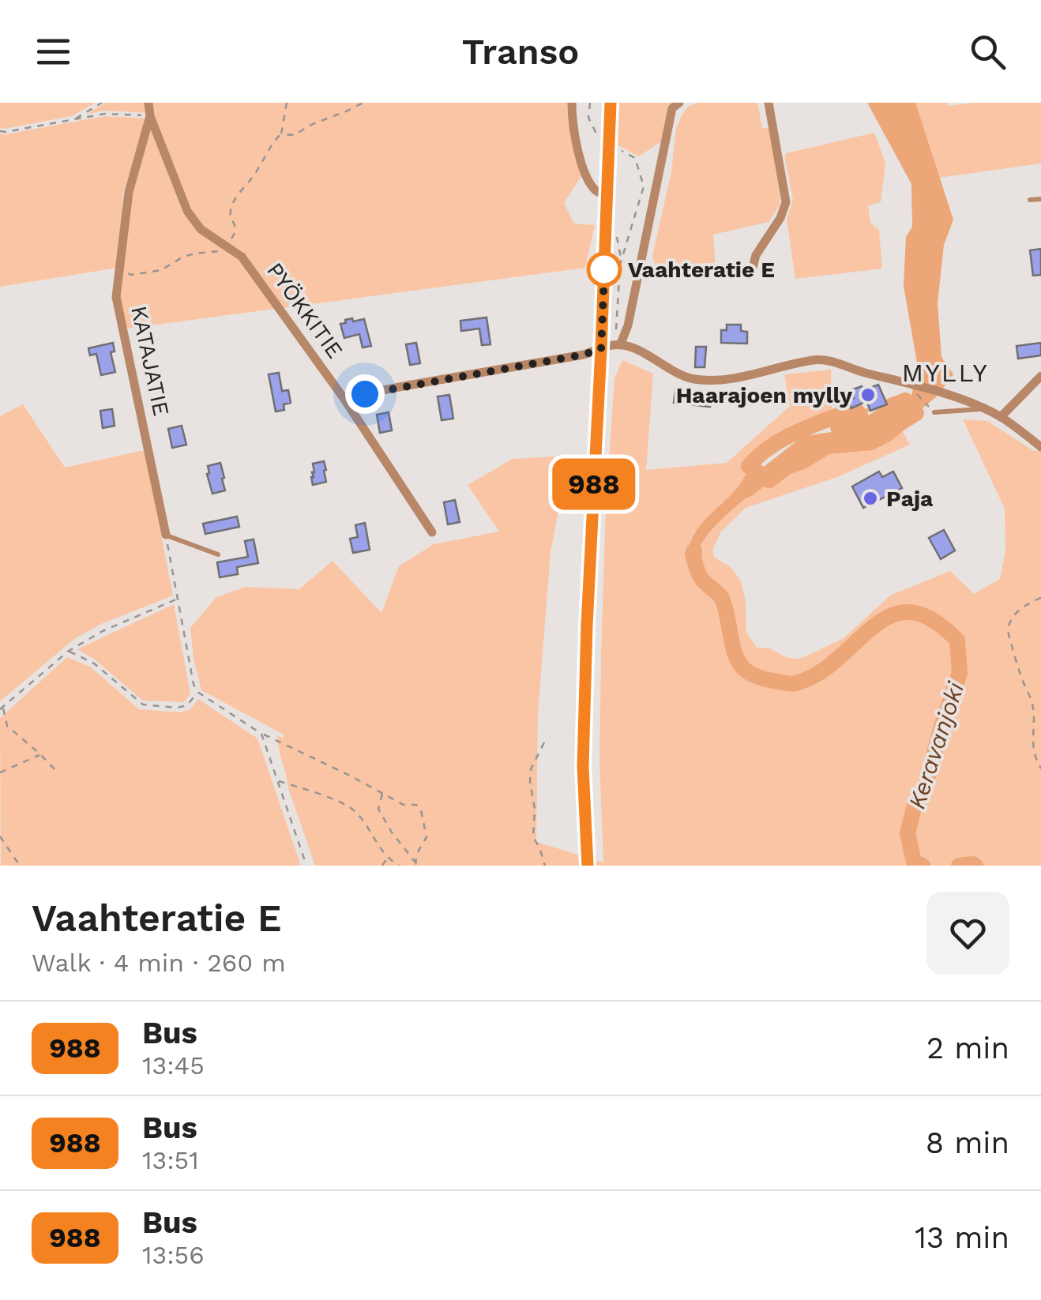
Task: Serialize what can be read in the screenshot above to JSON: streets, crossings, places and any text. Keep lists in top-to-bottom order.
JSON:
{
  "streets": {
    "street": ["PYÖKKITIE", "KATAJATIE"]
  },
  "crossings": [
    ["PYÖKKITIE", "KATAJATIE"]
  ],
  "districts": ["MYLLY"],
  "water": ["Keravanjoki"],
  "places": ["Vaahteratie E", "Haarajoen mylly", "Paja"],
  "lines": ["bus line 988"],
  "page": {
    "header": "Transo",
    "on_map": "988",
    "heading": ["Vaahteratie E", "Walk · 4 min · 260 m"],
    "list": [
      {
        "mark": "988",
        "name": "Bus",
        "note": "13:45",
        "value": "2 min"
      },
      {
        "mark": "988",
        "name": "Bus",
        "note": "13:51",
        "value": "8 min"
      },
      {
        "mark": "988",
        "name": "Bus",
        "note": "13:56",
        "value": "13 min"
      }
    ]
  }
}
